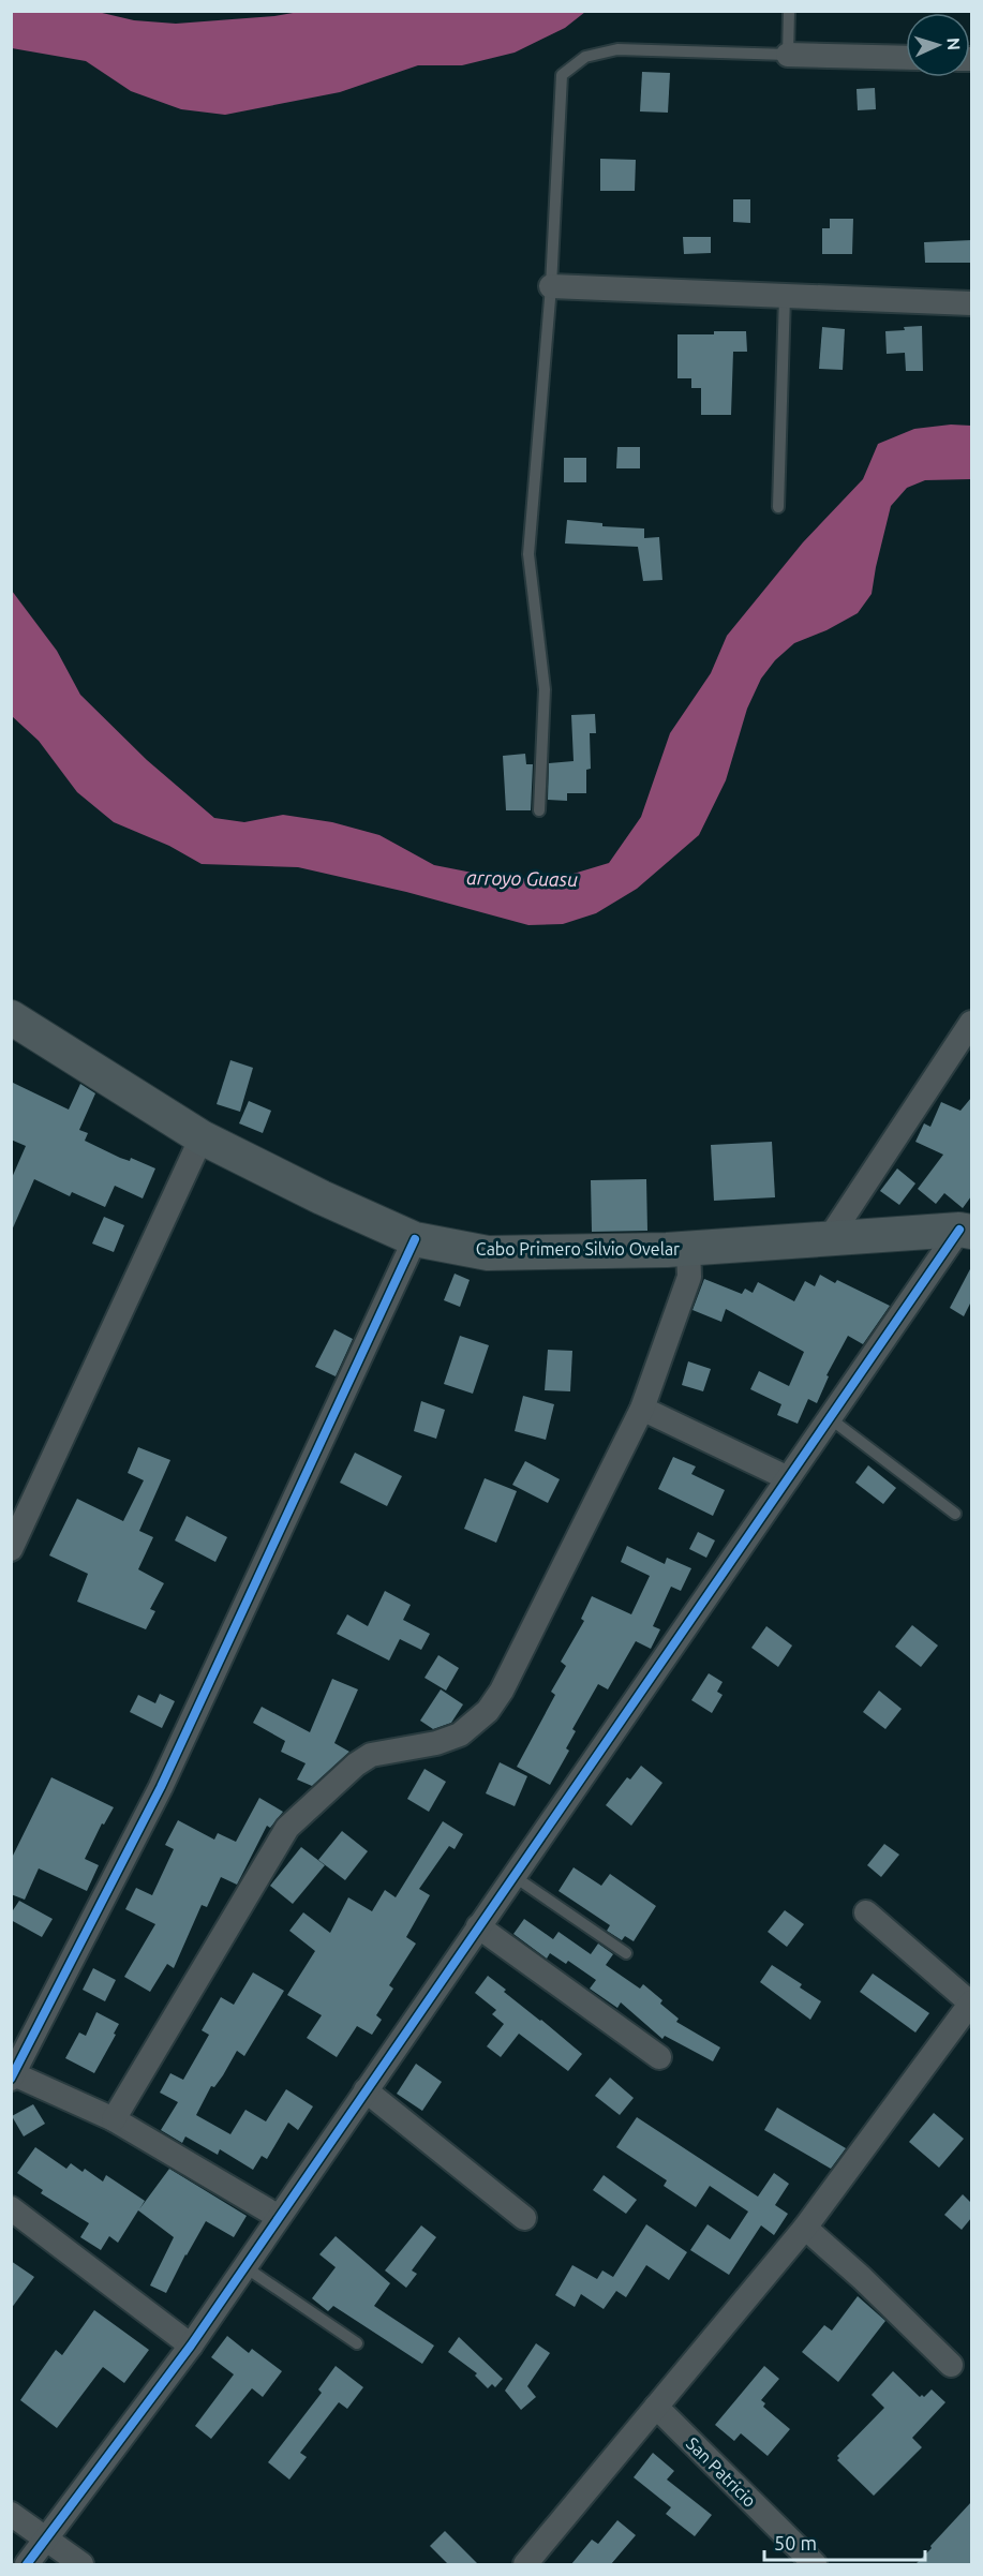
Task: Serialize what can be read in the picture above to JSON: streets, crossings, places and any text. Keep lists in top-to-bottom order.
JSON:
{
  "streets": {
    "main road": ["Cabo Primero Silvio Ovelar"],
    "street": ["San Patricio"]
  },
  "water": ["arroyo Guasu"],
  "scale_bar": "50 m",
  "north": "right"
}
